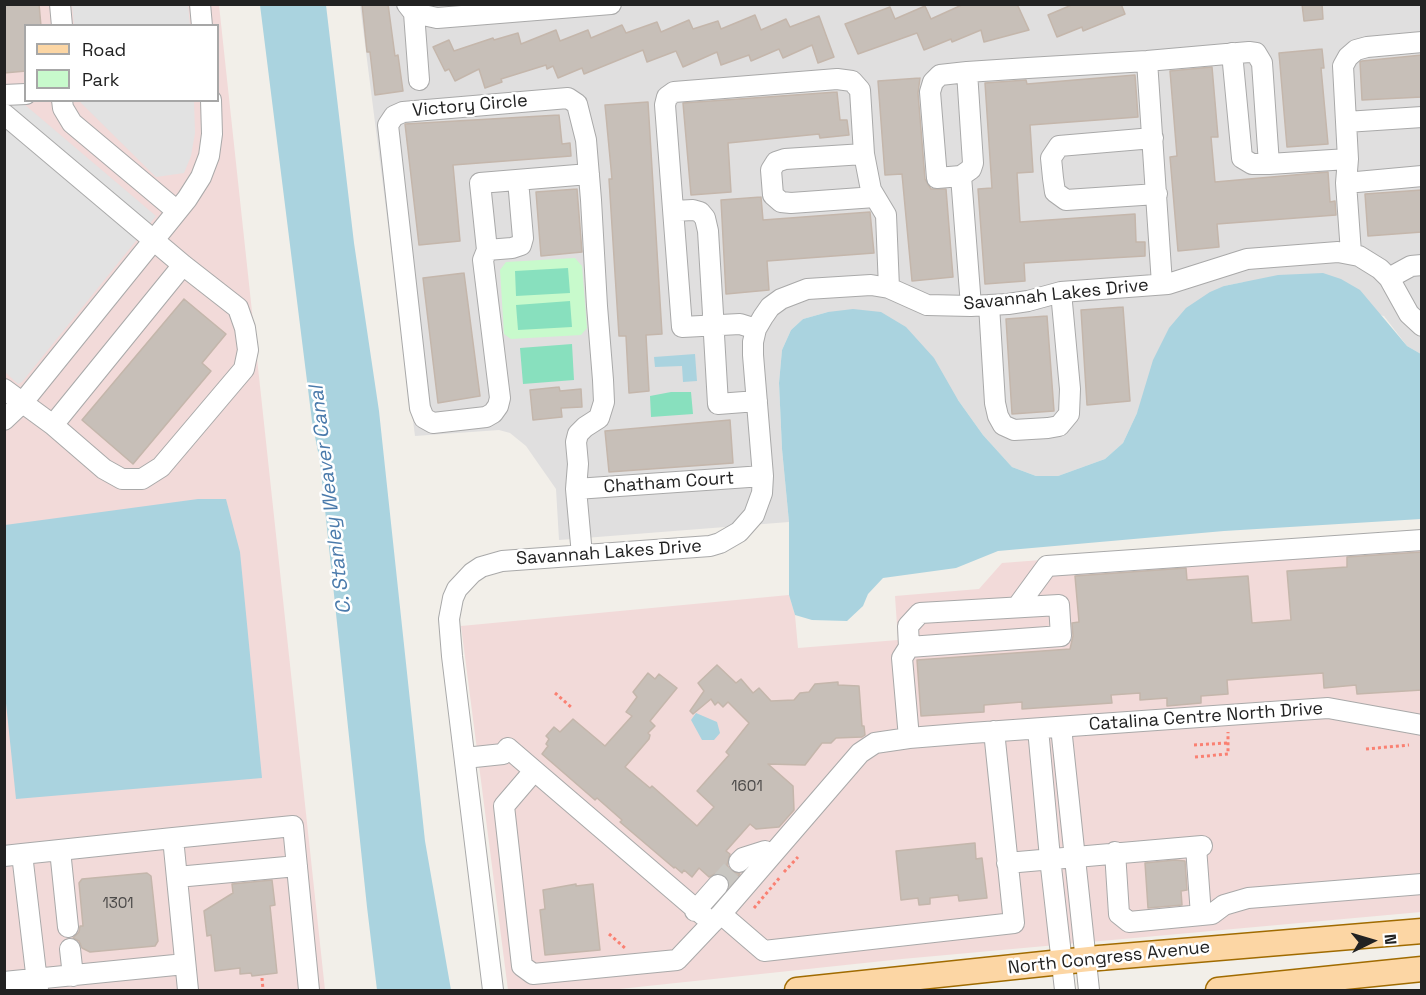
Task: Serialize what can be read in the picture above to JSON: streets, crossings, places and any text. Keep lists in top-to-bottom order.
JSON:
{
  "streets": {
    "main road": ["North Congress Avenue"],
    "street": [
      "Victory Circle",
      "Savannah Lakes Drive",
      "Chatham Court",
      "Catalina Centre North Drive"
    ]
  },
  "crossings": [
    ["Victory Circle", "Savannah Lakes Drive"],
    ["Victory Circle", "Chatham Court"],
    ["Savannah Lakes Drive", "Chatham Court"]
  ],
  "water": ["C. Stanley Weaver Canal"],
  "house_numbers": ["1601", "1301"],
  "legend": ["Road", "Park"],
  "north": "right"
}
